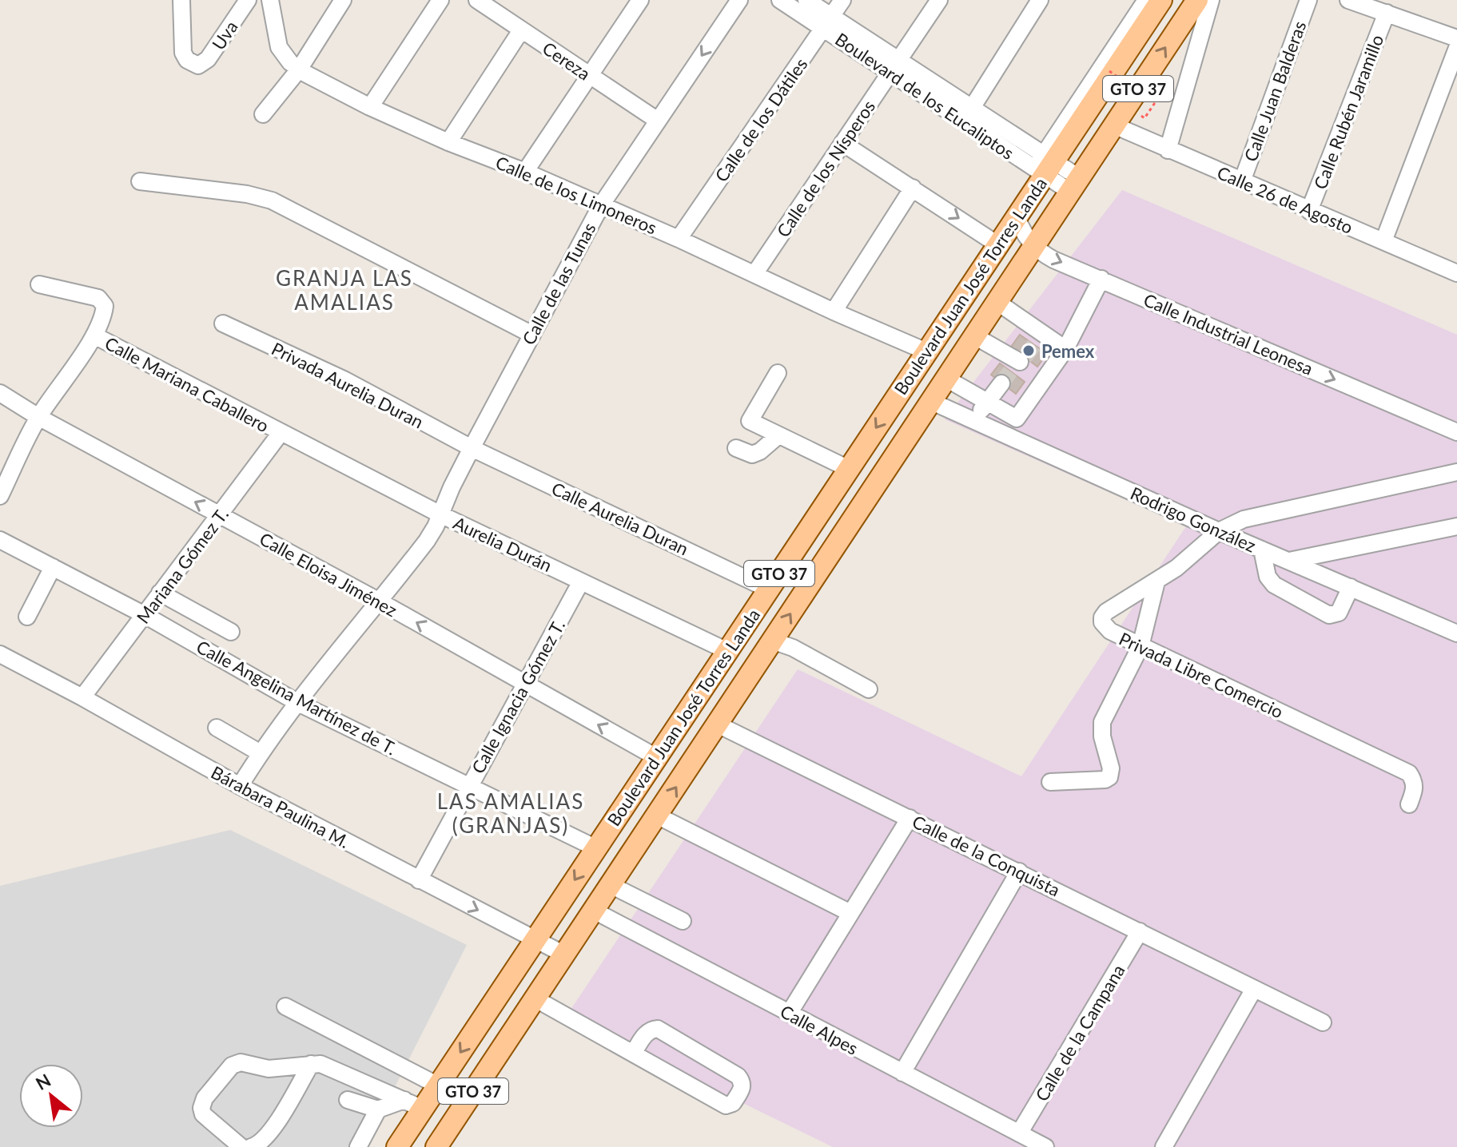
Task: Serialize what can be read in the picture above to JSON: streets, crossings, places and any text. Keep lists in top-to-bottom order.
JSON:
{
  "streets": {
    "main road": ["GTO 37", "Boulevard Juan José Torres Landa"],
    "street": [
      "Uva",
      "Cereza",
      "Calle Juan Balderas",
      "Boulevard de los Eucaliptos",
      "Calle Rubén Jaramillo",
      "Calle de los Dátiles",
      "Calle de los Nísperos",
      "Calle de los Limoneros",
      "Calle 26 de Agosto",
      "Calle de las Tunas",
      "Calle Industrial Leonesa",
      "Calle Mariana Caballero",
      "Privada Aurelia Duran",
      "Calle Aurelia Duran",
      "Rodrigo González",
      "Aurelia Durán",
      "Mariana Gómez T.",
      "Calle Eloisa Jiménez",
      "Privada Libre Comercio",
      "Calle Ignacia Gómez T.",
      "Calle Angelina Martínez de T.",
      "Bárabara Paulina M.",
      "Calle de la Conquista",
      "Calle Alpes",
      "Calle de la Campana"
    ]
  },
  "crossings": [
    ["Cereza", "Calle de las Tunas"],
    ["Calle Juan Balderas", "Calle 26 de Agosto"],
    ["Boulevard de los Eucaliptos", "Calle de los Dátiles"],
    ["Boulevard de los Eucaliptos", "Calle de los Nísperos"],
    ["Boulevard de los Eucaliptos", "Boulevard Juan José Torres Landa"],
    ["Calle Rubén Jaramillo", "Calle 26 de Agosto"],
    ["Calle de los Dátiles", "Calle de los Limoneros"],
    ["Calle de los Nísperos", "Calle de los Limoneros"],
    ["Calle de los Limoneros", "Calle de las Tunas"],
    ["Calle de los Limoneros", "Boulevard Juan José Torres Landa"],
    ["Calle 26 de Agosto", "Boulevard Juan José Torres Landa"],
    ["Calle de las Tunas", "Privada Aurelia Duran"],
    ["Calle de las Tunas", "Calle Aurelia Duran"],
    ["Calle de las Tunas", "Aurelia Durán"],
    ["Calle de las Tunas", "Calle Eloisa Jiménez"],
    ["Calle de las Tunas", "Calle Angelina Martínez de T."],
    ["Calle de las Tunas", "Bárabara Paulina M."],
    ["Boulevard Juan José Torres Landa", "Calle Industrial Leonesa"],
    ["Boulevard Juan José Torres Landa", "Calle Aurelia Duran"],
    ["Boulevard Juan José Torres Landa", "Rodrigo González"],
    ["Boulevard Juan José Torres Landa", "Aurelia Durán"],
    ["Boulevard Juan José Torres Landa", "Calle Eloisa Jiménez"],
    ["Boulevard Juan José Torres Landa", "Calle Angelina Martínez de T."],
    ["Boulevard Juan José Torres Landa", "Bárabara Paulina M."],
    ["Boulevard Juan José Torres Landa", "Calle de la Conquista"],
    ["Boulevard Juan José Torres Landa", "Calle Alpes"],
    ["Calle Mariana Caballero", "Aurelia Durán"],
    ["Calle Mariana Caballero", "Mariana Gómez T."],
    ["Privada Aurelia Duran", "Calle Aurelia Duran"],
    ["Rodrigo González", "Privada Libre Comercio"],
    ["Aurelia Durán", "Mariana Gómez T."],
    ["Aurelia Durán", "Calle Ignacia Gómez T."],
    ["Mariana Gómez T.", "Calle Eloisa Jiménez"],
    ["Mariana Gómez T.", "Calle Angelina Martínez de T."],
    ["Mariana Gómez T.", "Bárabara Paulina M."],
    ["Calle Eloisa Jiménez", "Calle Ignacia Gómez T."],
    ["Calle Ignacia Gómez T.", "Calle Angelina Martínez de T."],
    ["Calle Ignacia Gómez T.", "Bárabara Paulina M."],
    ["Calle de la Conquista", "Calle de la Campana"],
    ["Calle Alpes", "Calle de la Campana"]
  ],
  "one_way": ["Calle Industrial Leonesa", "Calle Eloisa Jiménez"],
  "districts": ["GRANJA LAS AMALIAS", "LAS AMALIAS (GRANJAS)"],
  "places": ["Pemex"],
  "north": "top left"
}
